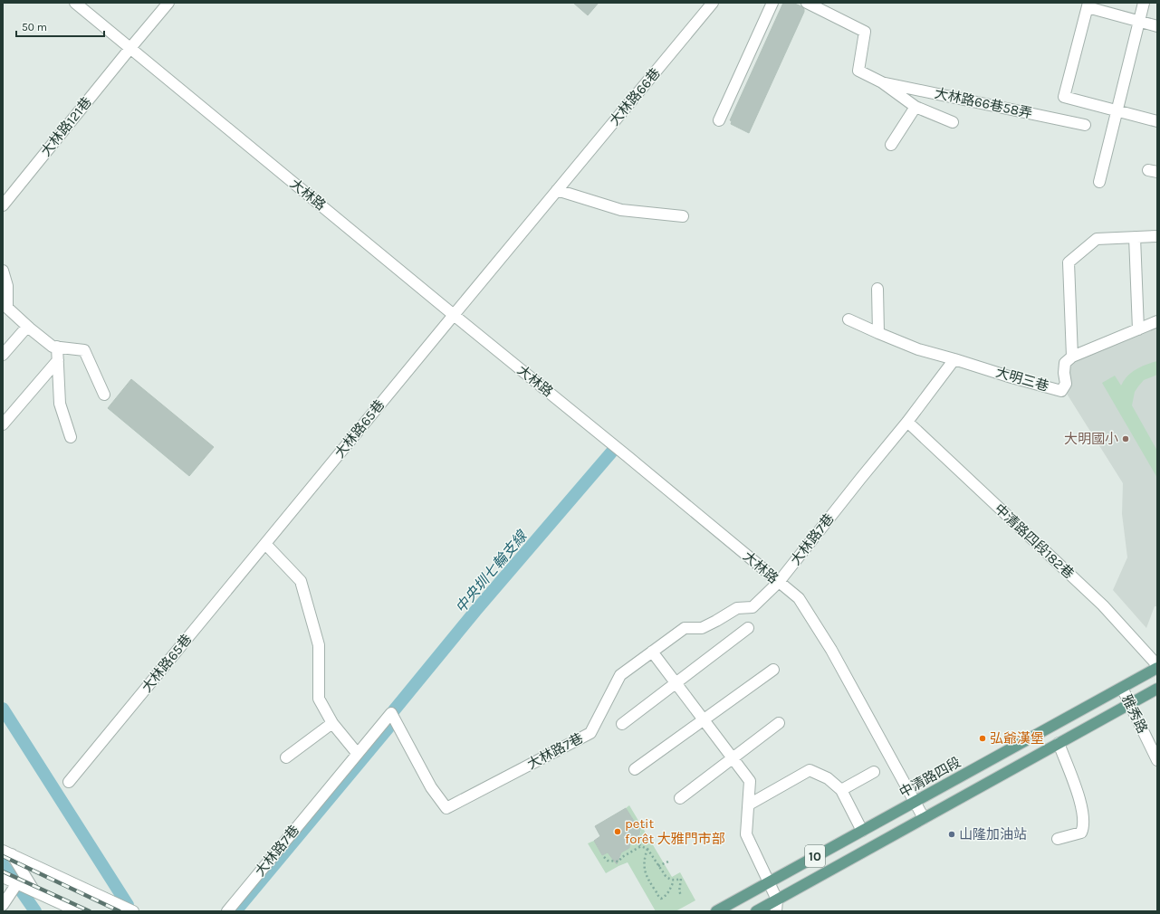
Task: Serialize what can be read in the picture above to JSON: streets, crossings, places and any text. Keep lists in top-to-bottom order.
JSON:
{
  "streets": {
    "main road": ["中清路四段", "10"],
    "street": [
      "大林路66巷",
      "大林路66巷58弄",
      "大林路121巷",
      "大林路",
      "大明三巷",
      "大林路65巷",
      "大林路7巷",
      "中清路四段182巷",
      "雅秀路"
    ]
  },
  "crossings": [
    ["大林路66巷", "大林路"],
    ["大林路66巷", "大林路65巷"],
    ["大林路121巷", "大林路"],
    ["大林路", "大林路65巷"],
    ["大林路", "大林路7巷"],
    ["大林路", "中清路四段"],
    ["大林路", "10"],
    ["大明三巷", "大林路7巷"],
    ["大林路7巷", "中清路四段182巷"],
    ["雅秀路", "中清路四段"],
    ["雅秀路", "10"]
  ],
  "water": ["中央圳七輪支線"],
  "places": [
    "大明國小",
    "弘爺漢堡",
    "petit forêt 大雅門市部",
    "山隆加油站"
  ],
  "scale_bar": "50 m"
}
